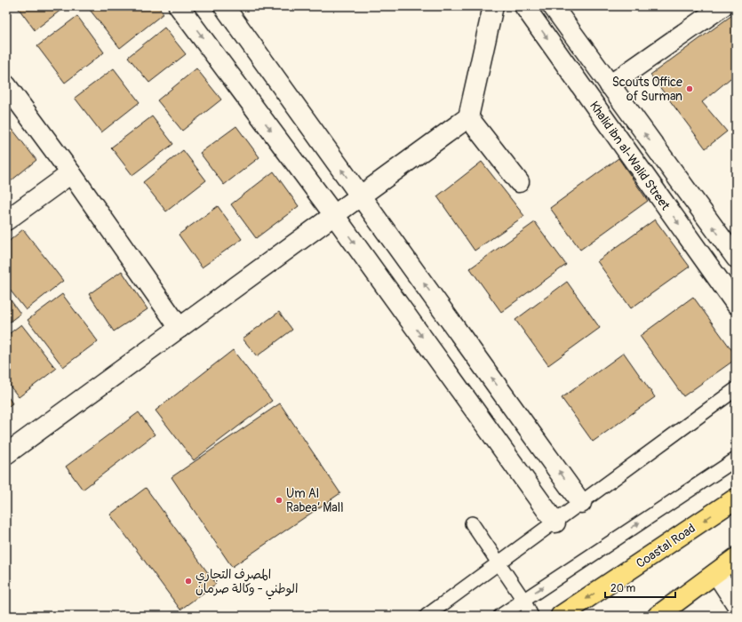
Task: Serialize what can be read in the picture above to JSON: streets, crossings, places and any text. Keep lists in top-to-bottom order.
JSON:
{
  "streets": {
    "highway": ["Coastal Road"],
    "street": ["Khalid ibn al-Walid Street"]
  },
  "places": ["Scouts Office of Surman", "Um Al Rabea’ Mall", "المصرف التجاري الوطني - وكالة صرمان"],
  "scale_bar": "20 m"
}
